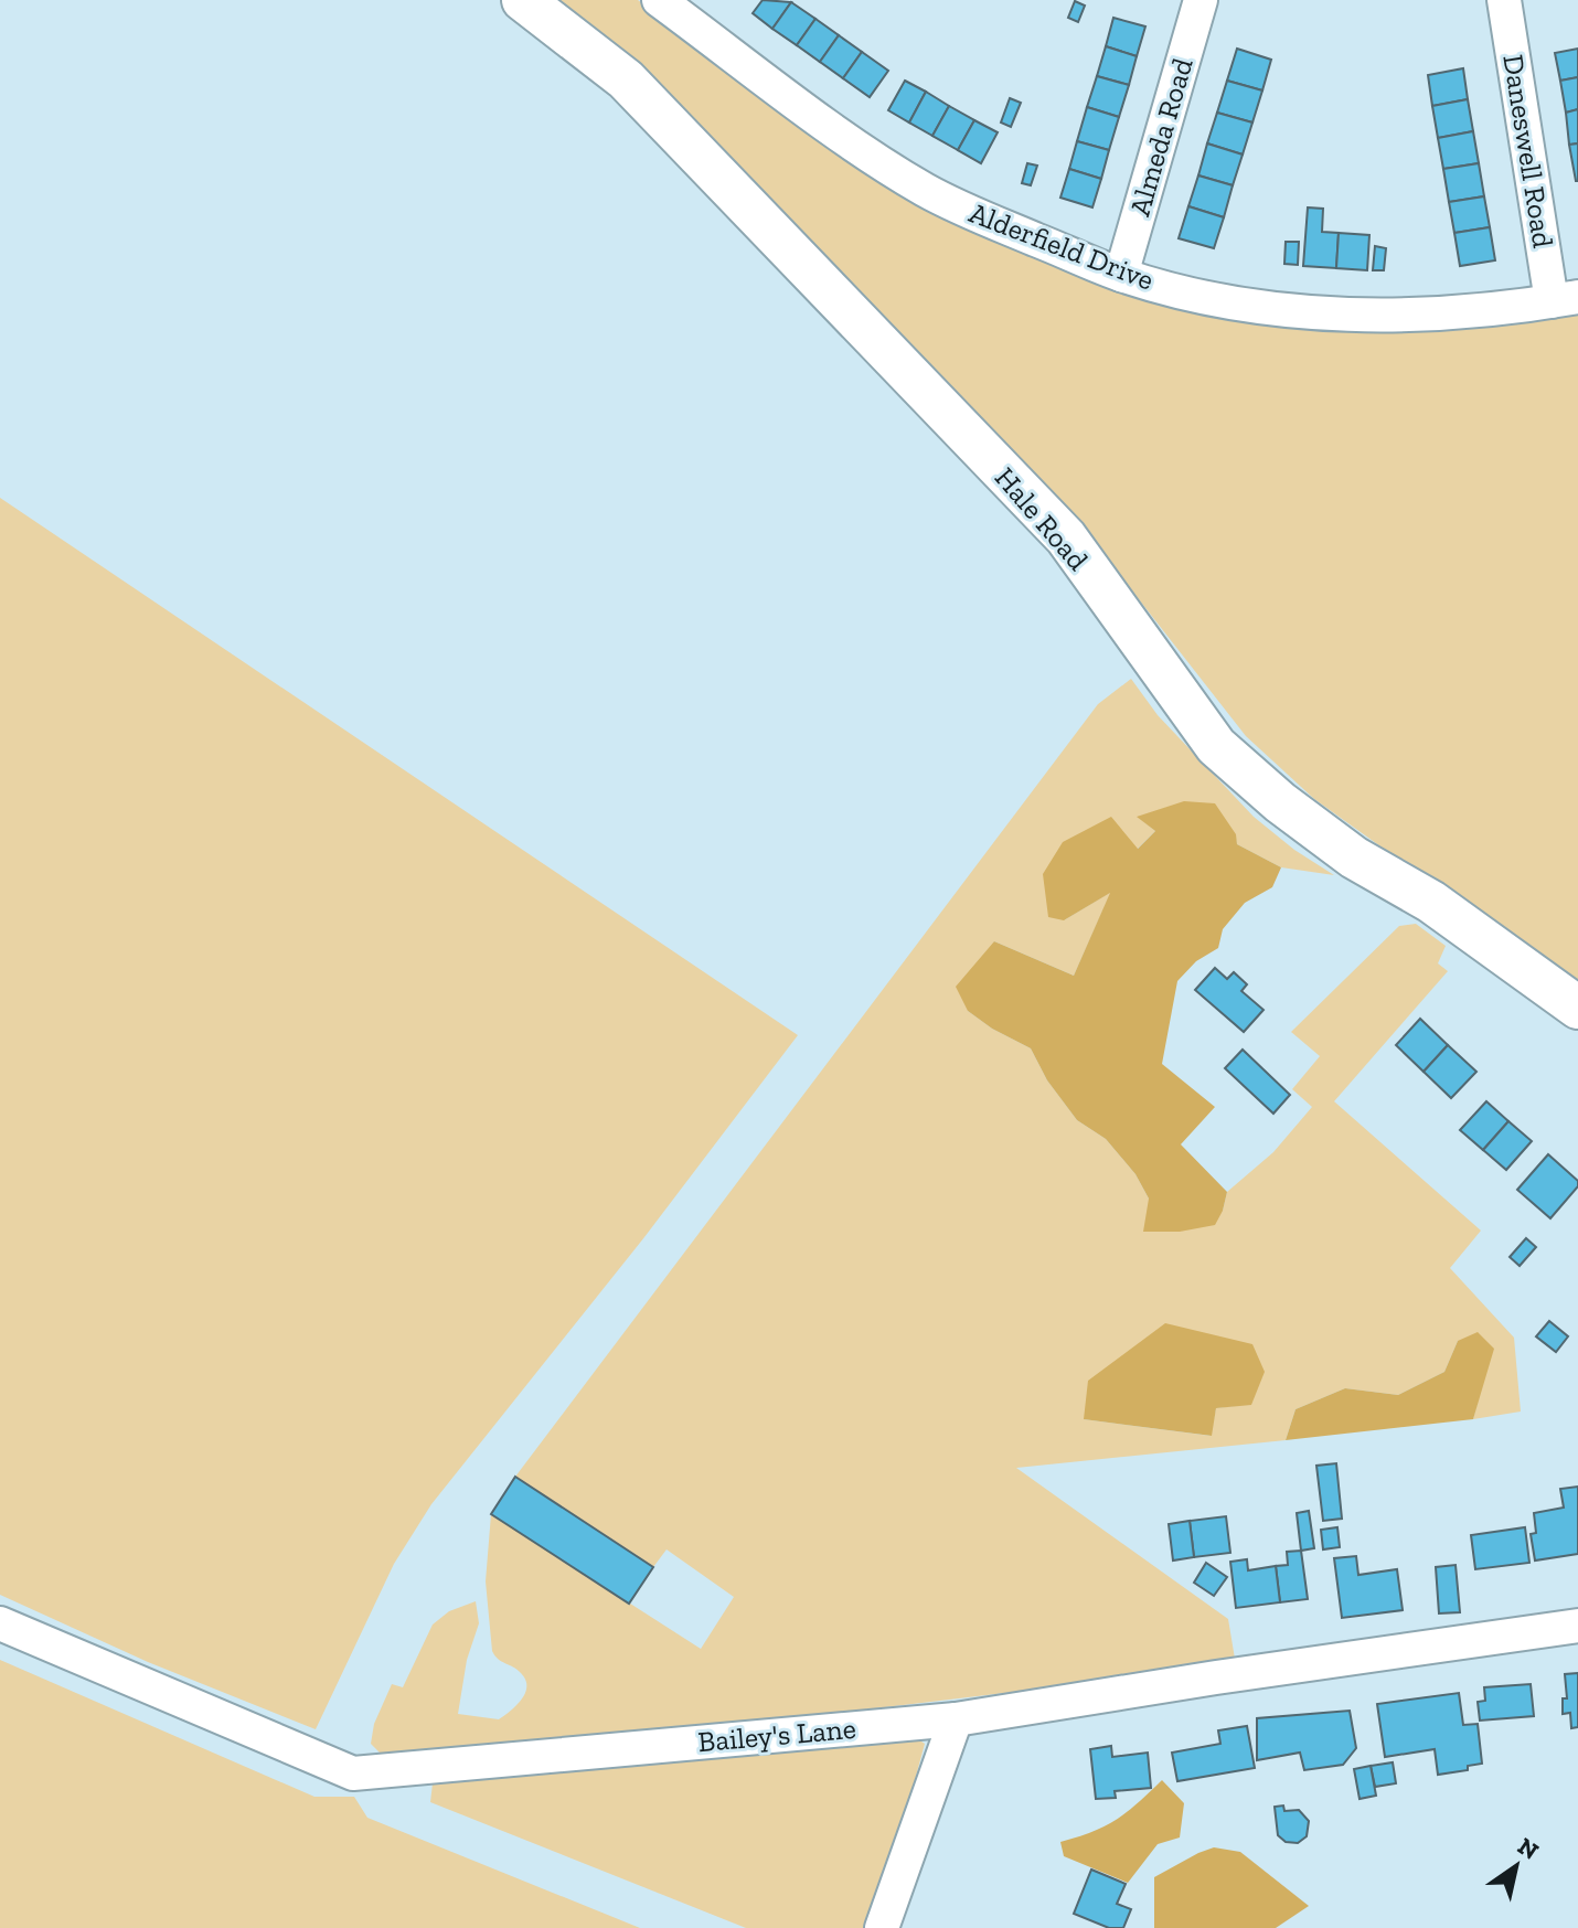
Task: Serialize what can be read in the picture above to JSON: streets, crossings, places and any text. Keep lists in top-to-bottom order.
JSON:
{
  "streets": {
    "street": [
      "Almeda Road",
      "Daneswell Road",
      "Alderfield Drive",
      "Hale Road",
      "Bailey's Lane"
    ]
  },
  "crossings": [
    ["Almeda Road", "Alderfield Drive"],
    ["Daneswell Road", "Alderfield Drive"]
  ],
  "north": "top right"
}
